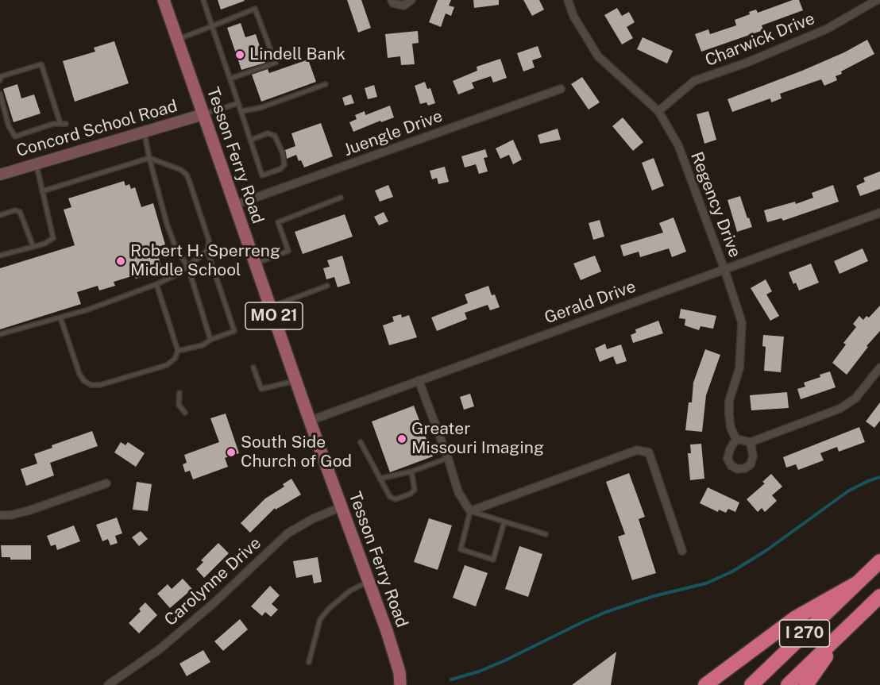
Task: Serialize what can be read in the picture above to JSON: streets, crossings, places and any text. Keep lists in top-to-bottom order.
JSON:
{
  "streets": {
    "highway": ["I 270"],
    "main road": ["Tesson Ferry Road", "MO 21"],
    "street": [
      "Charwick Drive",
      "Concord School Road",
      "Juengle Drive",
      "Regency Drive",
      "Gerald Drive",
      "Carolynne Drive"
    ]
  },
  "crossings": [
    ["Charwick Drive", "Regency Drive"],
    ["Concord School Road", "Tesson Ferry Road"],
    ["Juengle Drive", "Tesson Ferry Road"],
    ["Tesson Ferry Road", "Gerald Drive"],
    ["Tesson Ferry Road", "Carolynne Drive"],
    ["Regency Drive", "Gerald Drive"]
  ],
  "places": [
    "Lindell Bank",
    "Robert H. Sperreng Middle School",
    "Greater Missouri Imaging",
    "South Side Church of God"
  ]
}
